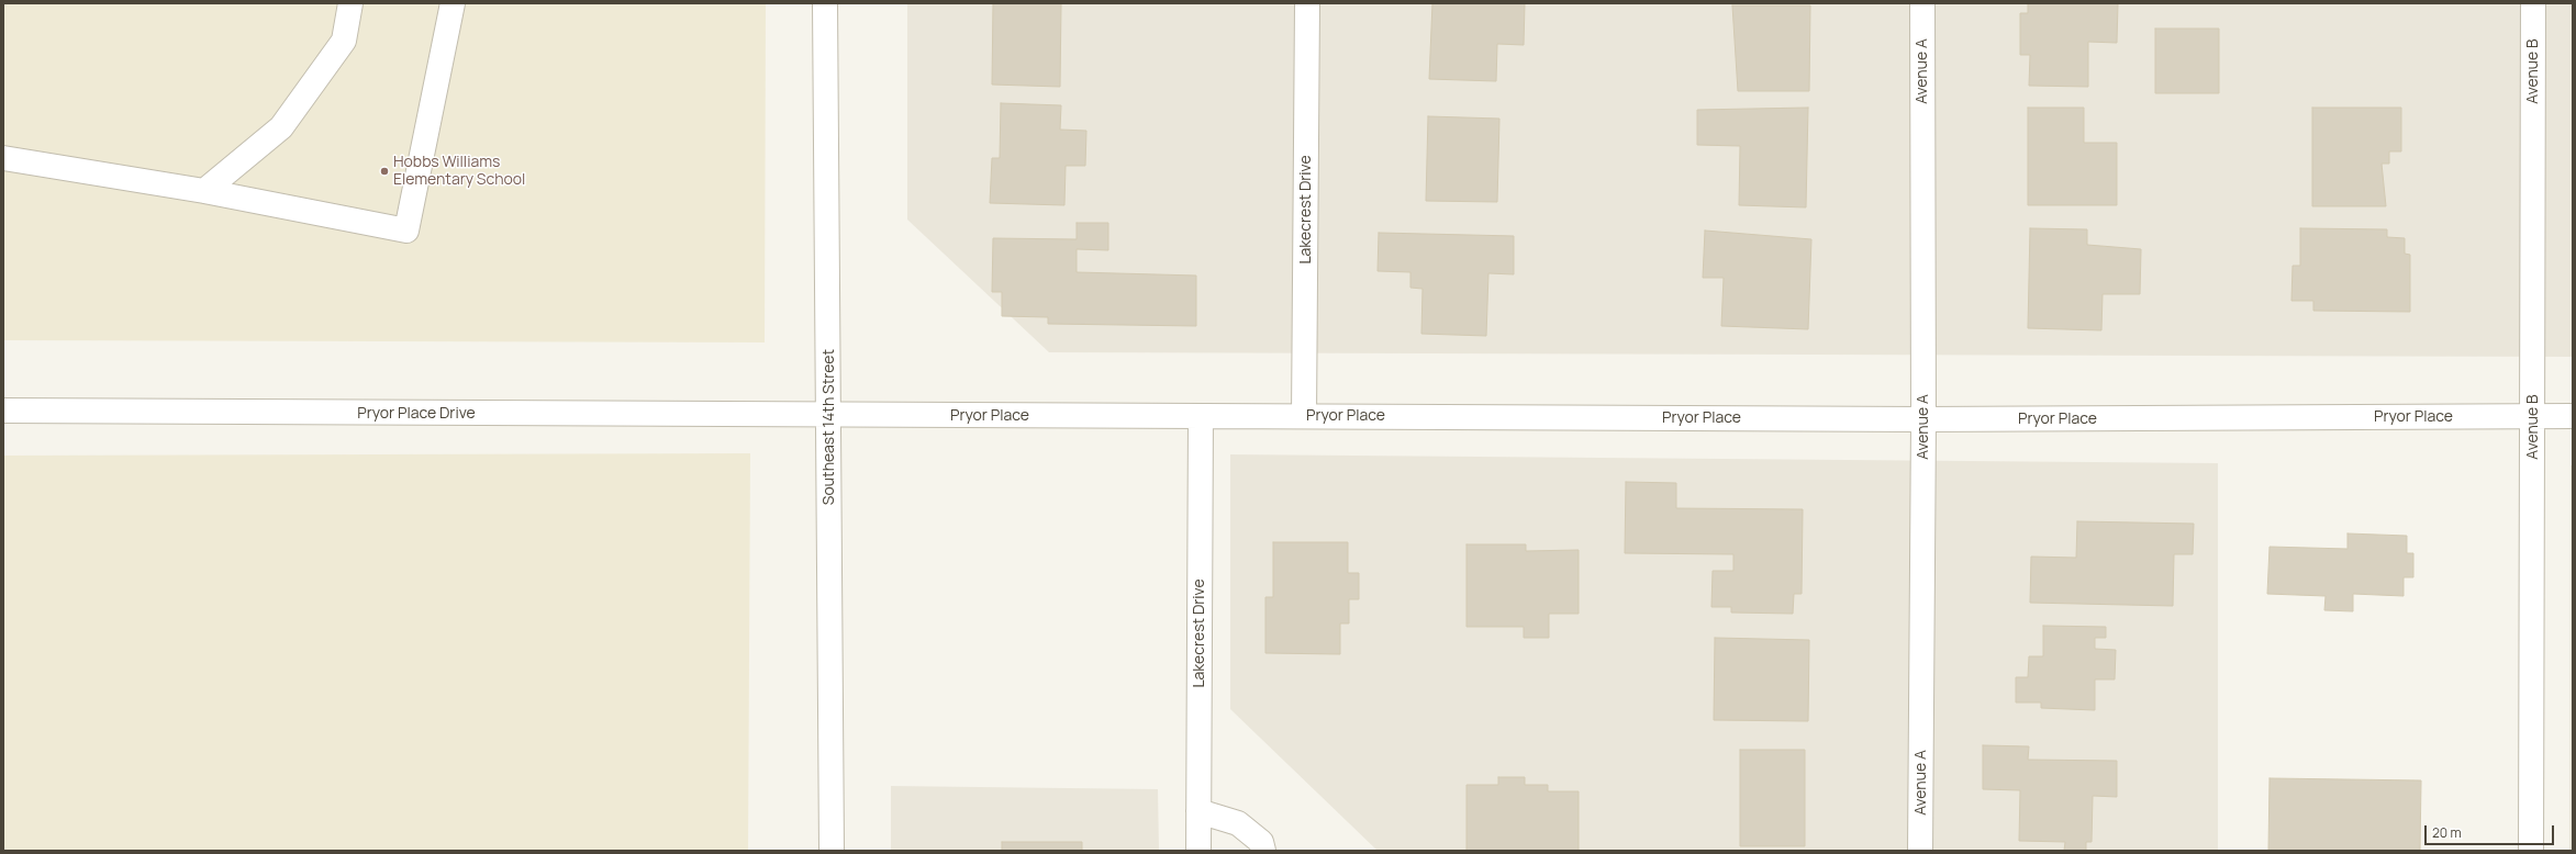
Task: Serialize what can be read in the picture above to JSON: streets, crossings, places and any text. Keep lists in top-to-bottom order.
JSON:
{
  "streets": {
    "street": [
      "Avenue A",
      "Avenue B",
      "Lakecrest Drive",
      "Pryor Place Drive",
      "Pryor Place",
      "Southeast 14th Street"
    ]
  },
  "crossings": [
    ["Avenue A", "Pryor Place"],
    ["Avenue B", "Pryor Place"],
    ["Lakecrest Drive", "Pryor Place"],
    ["Pryor Place Drive", "Pryor Place"],
    ["Pryor Place Drive", "Southeast 14th Street"],
    ["Pryor Place", "Southeast 14th Street"]
  ],
  "places": ["Hobbs Williams Elementary School"],
  "scale_bar": "20 m"
}
